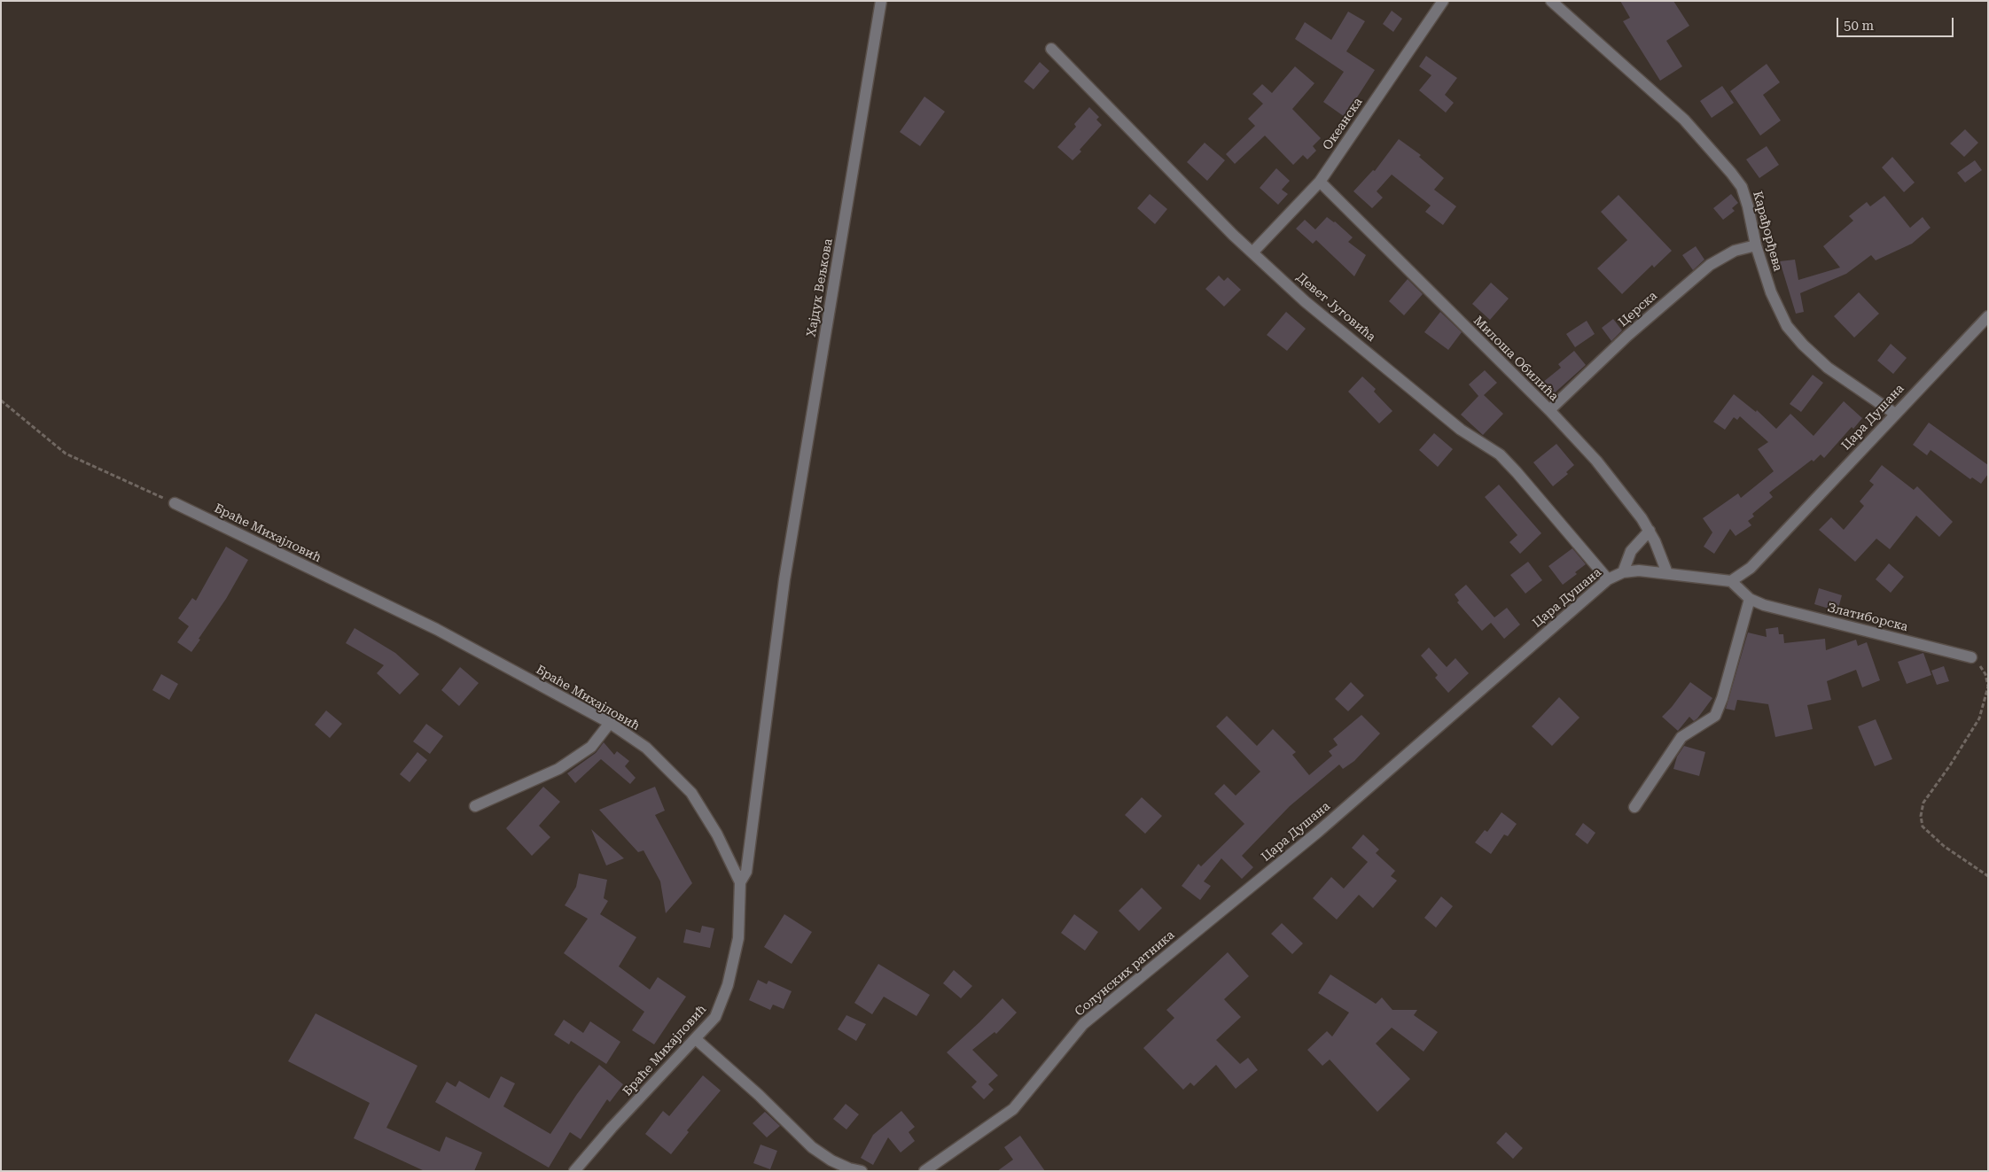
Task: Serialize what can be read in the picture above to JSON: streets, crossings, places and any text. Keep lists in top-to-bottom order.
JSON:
{
  "streets": {
    "street": [
      "Океанска",
      "Карађорђева",
      "Хајдук Вељкова",
      "Девет Југовића",
      "Церска",
      "Милоша Обилића",
      "Цара Душана",
      "Браће Михајловић",
      "Златиборска",
      "Солунских ратника"
    ]
  },
  "crossings": [
    ["Океанска", "Девет Југовића"],
    ["Океанска", "Милоша Обилића"],
    ["Карађорђева", "Церска"],
    ["Карађорђева", "Цара Душана"],
    ["Хајдук Вељкова", "Браће Михајловић"],
    ["Девет Југовића", "Цара Душана"],
    ["Церска", "Милоша Обилића"],
    ["Милоша Обилића", "Цара Душана"],
    ["Цара Душана", "Златиборска"],
    ["Цара Душана", "Солунских ратника"]
  ],
  "scale_bar": "50 m"
}
